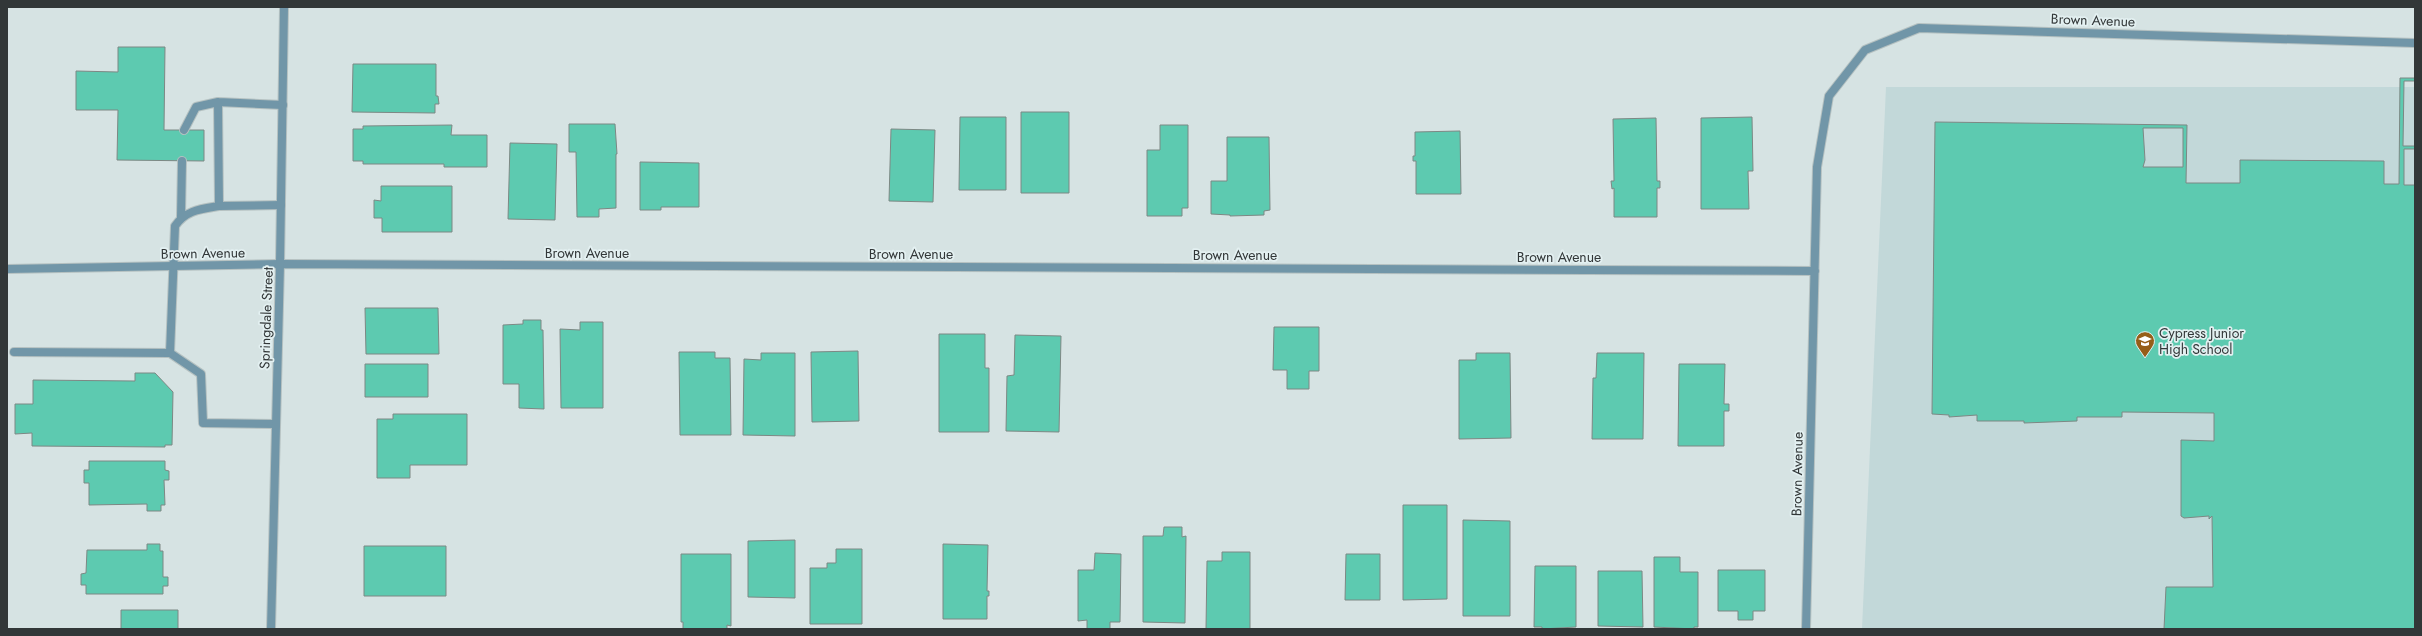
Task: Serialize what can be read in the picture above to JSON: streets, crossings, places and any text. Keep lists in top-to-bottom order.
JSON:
{
  "streets": {
    "street": ["Brown Avenue", "Springdale Street"]
  },
  "crossings": [
    ["Brown Avenue", "Springdale Street"]
  ],
  "places": {
    "school or university": ["Cypress Junior High School"]
  }
}
